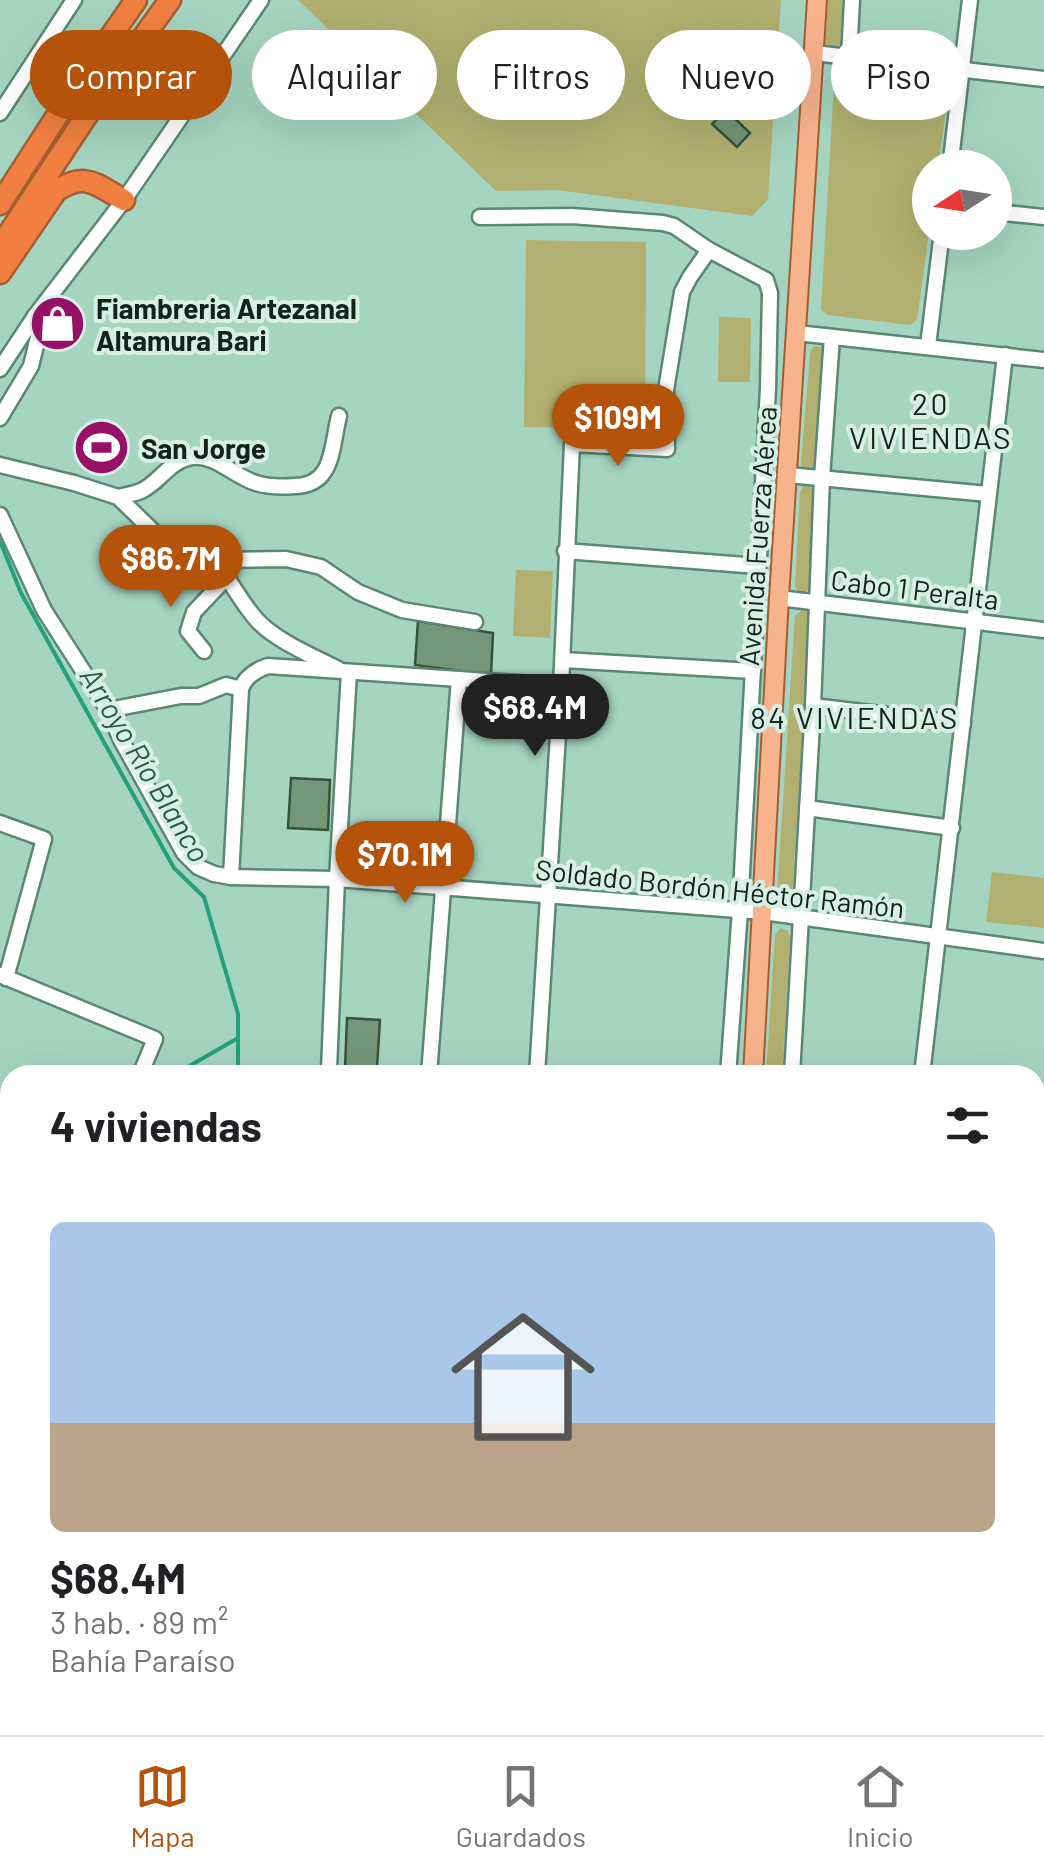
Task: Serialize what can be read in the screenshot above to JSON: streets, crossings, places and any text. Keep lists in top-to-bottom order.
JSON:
{
  "streets": {
    "main road": ["Avenida Fuerza Aérea"],
    "street": ["Cabo 1 Peralta", "Soldado Bordón Héctor Ramón"]
  },
  "crossings": [
    ["Avenida Fuerza Aérea", "Cabo 1 Peralta"],
    ["Avenida Fuerza Aérea", "Soldado Bordón Héctor Ramón"]
  ],
  "districts": ["20 VIVIENDAS", "84 VIVIENDAS"],
  "water": ["Arroyo Río Blanco"],
  "places": {
    "shop": ["Fiambreria Artezanal Altamura Bari"],
    "sports": ["San Jorge"]
  },
  "north": "left",
  "page": {
    "chip": [
      "Comprar",
      "Alquilar",
      "Filtros",
      "Nuevo",
      "Piso"
    ],
    "price": [
      "$109M",
      "$86.7M",
      "$68.4M",
      "$70.1M"
    ],
    "heading": "4 viviendas",
    "list": [
      {
        "name": "$68.4M",
        "note": "3 hab. · 89 m² · Bahía Paraíso"
      }
    ],
    "tabs": ["Mapa", "Guardados", "Inicio"]
  }
}
